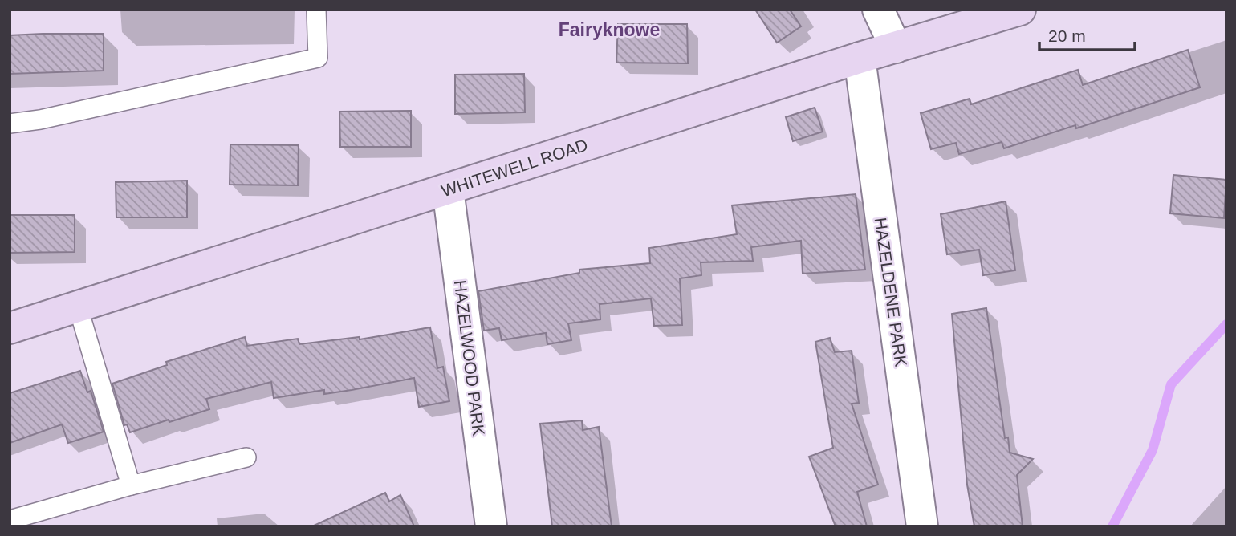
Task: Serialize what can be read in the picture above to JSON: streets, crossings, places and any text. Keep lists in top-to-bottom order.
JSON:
{
  "streets": {
    "street": ["WHITEWELL ROAD", "HAZELDENE PARK", "HAZELWOOD PARK"]
  },
  "crossings": [
    ["WHITEWELL ROAD", "HAZELDENE PARK"],
    ["WHITEWELL ROAD", "HAZELWOOD PARK"]
  ],
  "districts": ["Fairyknowe"],
  "scale_bar": "20 m"
}
